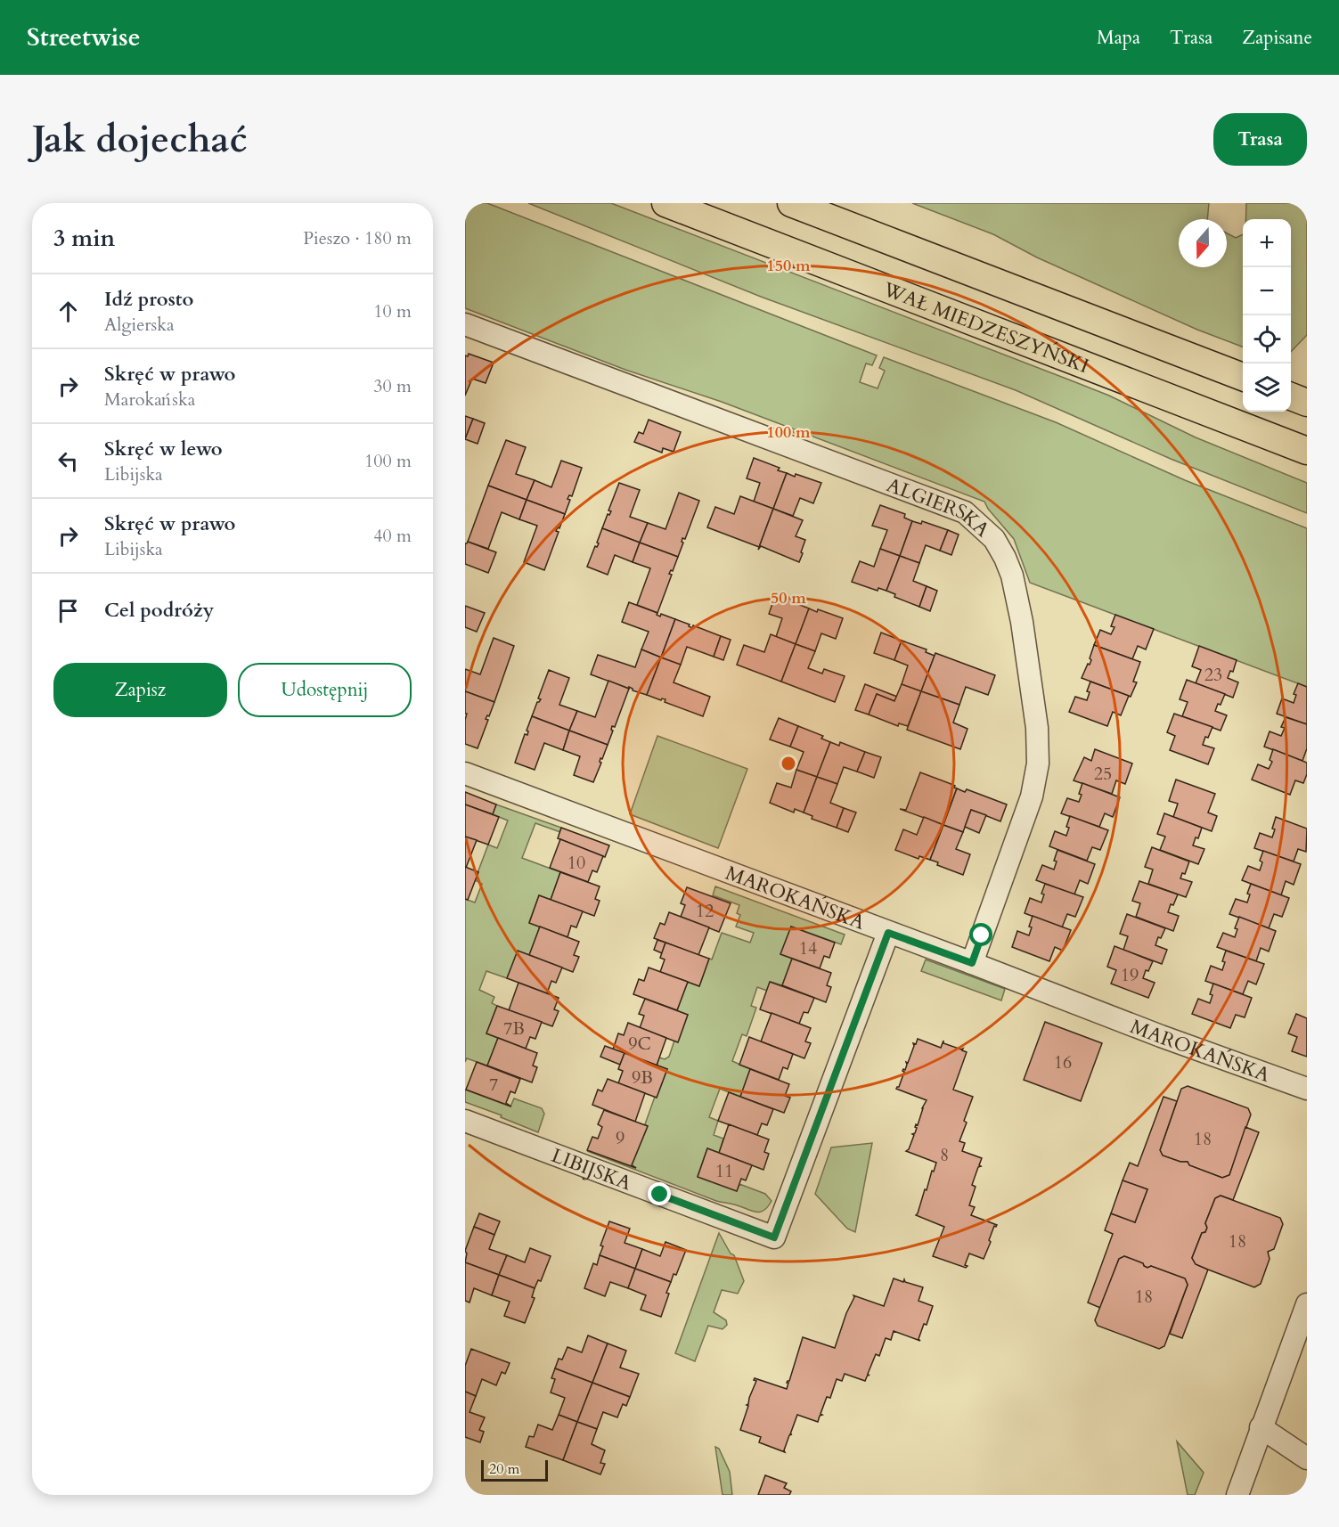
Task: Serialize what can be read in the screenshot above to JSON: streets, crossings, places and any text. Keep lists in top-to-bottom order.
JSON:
{
  "streets": {
    "main road": ["WAŁ MIEDZESZYŃSKI"],
    "street": ["ALGIERSKA", "MAROKAŃSKA", "LIBIJSKA"]
  },
  "crossings": [
    ["ALGIERSKA", "MAROKAŃSKA"],
    ["MAROKAŃSKA", "LIBIJSKA"]
  ],
  "house_numbers": [
    "23",
    "25",
    "10",
    "12",
    "14",
    "19",
    "7B",
    "9C",
    "16",
    "9B",
    "7",
    "9",
    "18",
    "8",
    "11",
    "18",
    "18"
  ],
  "scale_bar": "20 m",
  "north": "bottom",
  "page": {
    "header": "Streetwise",
    "nav": ["Mapa", "Trasa", "Zapisane"],
    "buttons": [
      "Trasa",
      ["Zapisz", "Udostępnij"]
    ],
    "title": "Jak dojechać",
    "heading": ["3 min", "Pieszo · 180 m"],
    "map_buttons": ["+", "−"],
    "list": [
      ["Idź prosto", "Algierska", "10 m"],
      ["Skręć w prawo", "Marokańska", "30 m"],
      ["Skręć w lewo", "Libijska", "100 m"],
      ["Skręć w prawo", "Libijska", "40 m"],
      "Cel podróży"
    ],
    "scale": "20 m"
  },
  "rings": ["150 m", "100 m", "50 m"]
}
